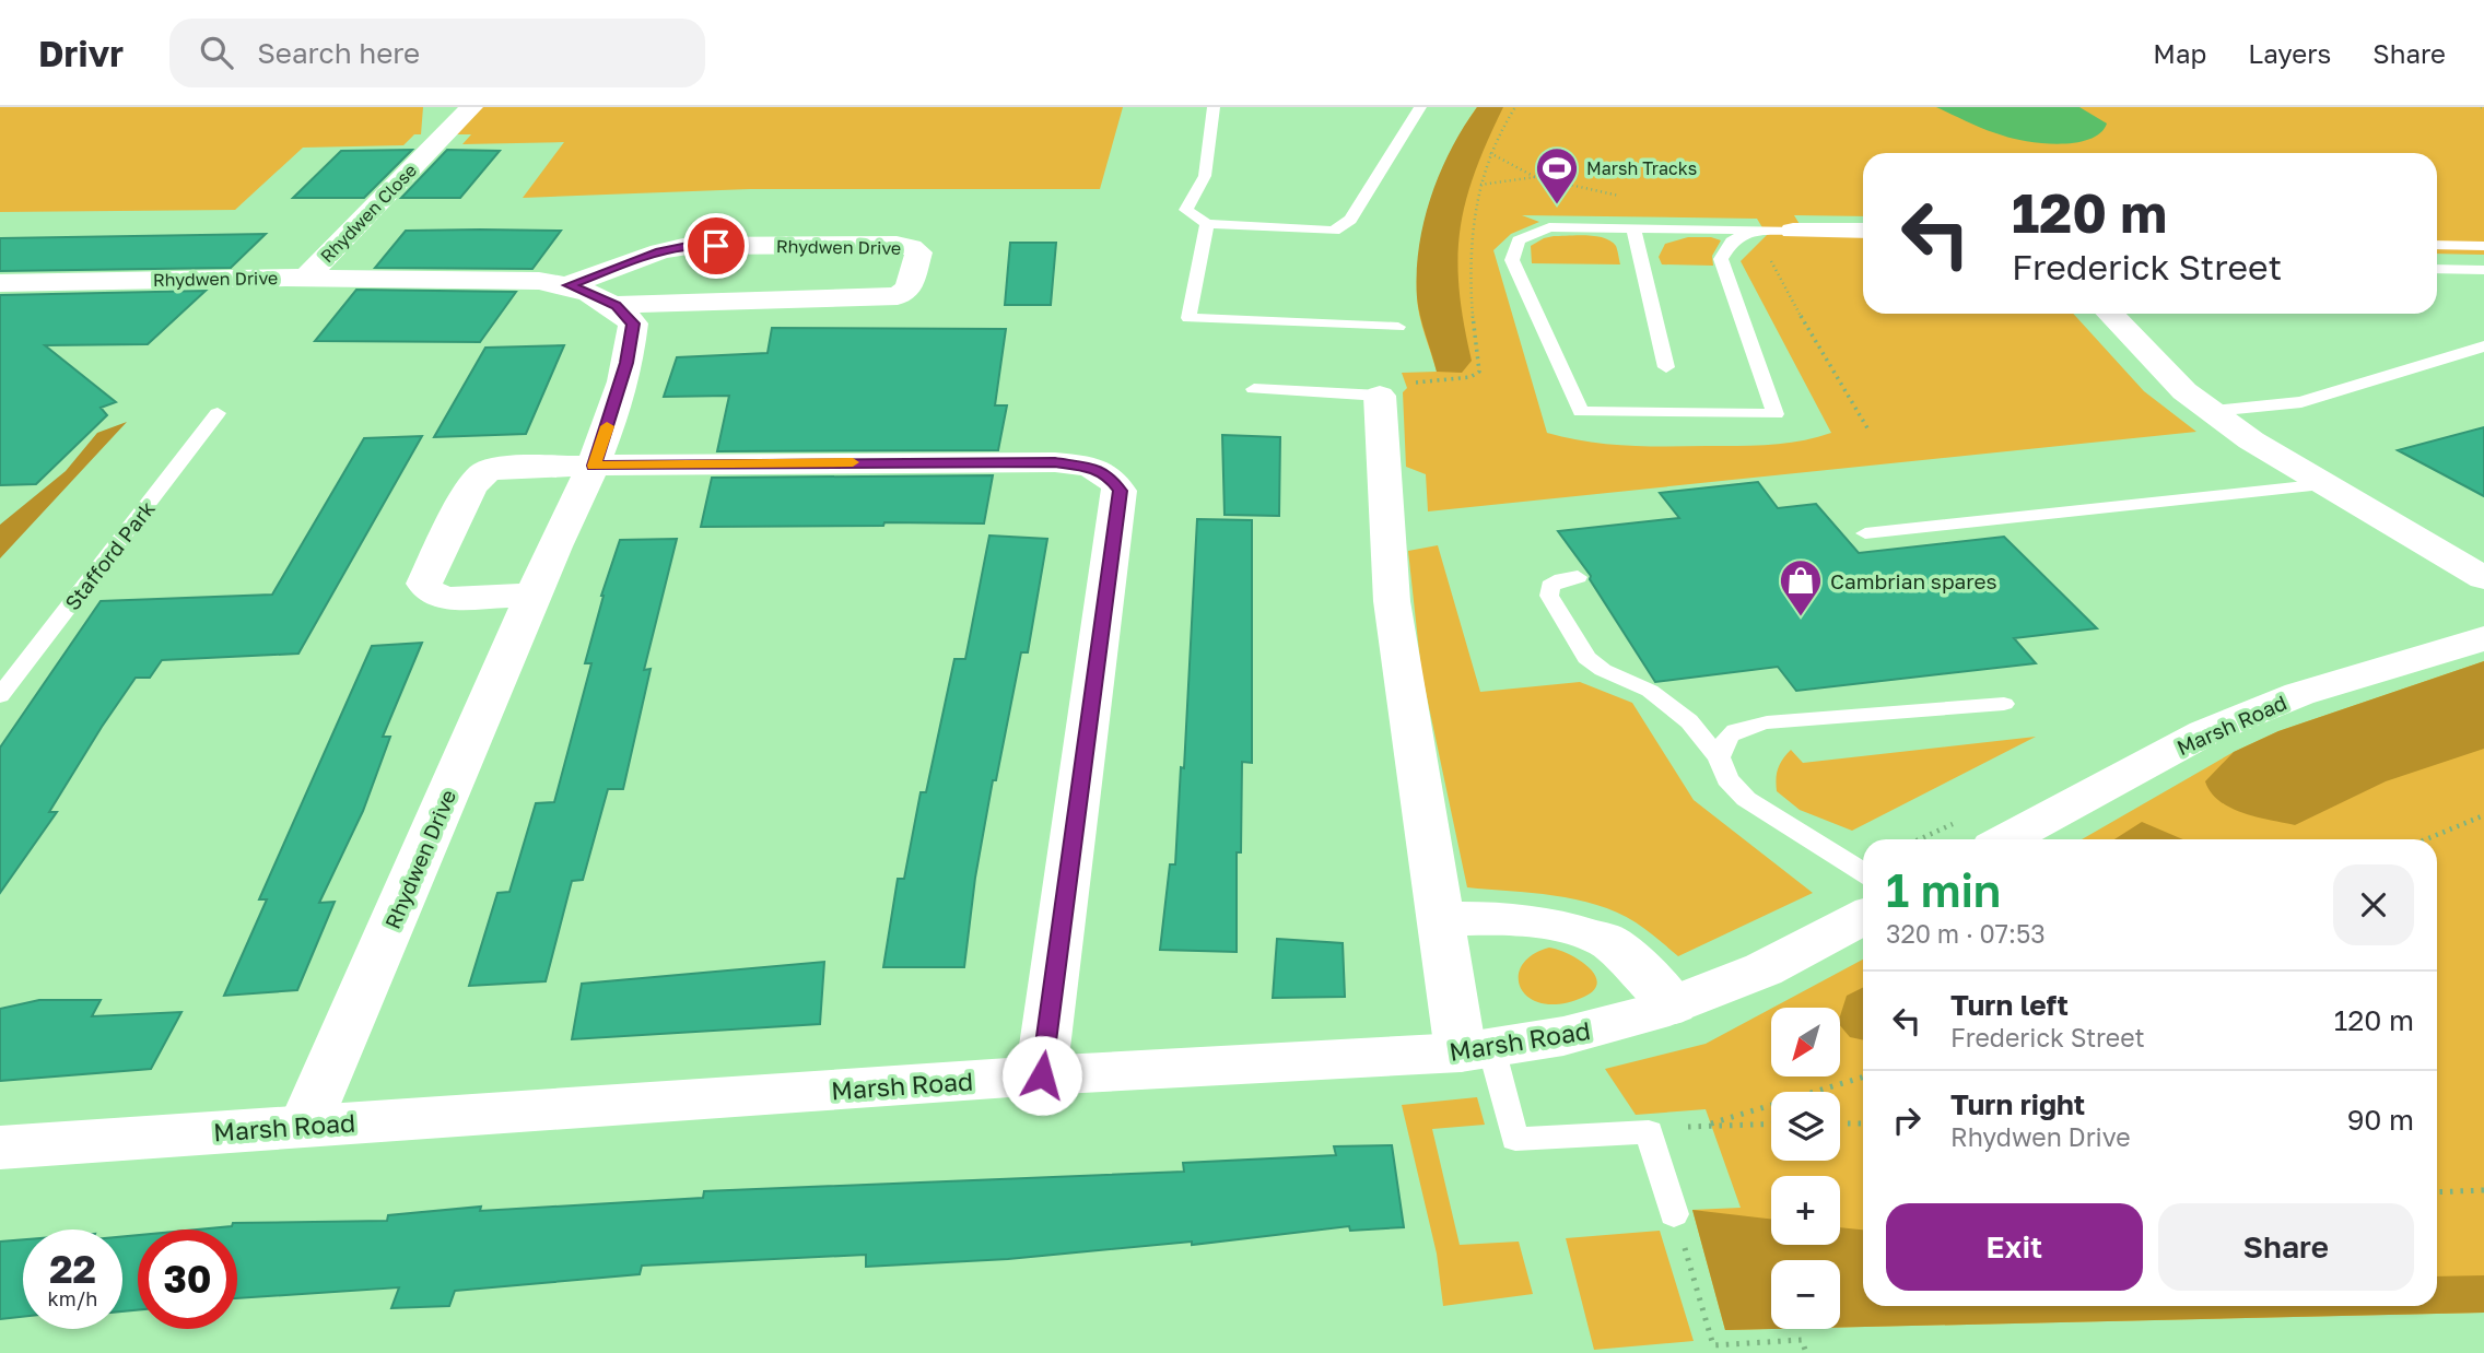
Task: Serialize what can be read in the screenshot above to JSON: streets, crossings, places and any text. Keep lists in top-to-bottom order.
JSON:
{
  "streets": {
    "street": ["Rhydwen Close", "Rhydwen Drive", "Marsh Road"],
    "lane": ["Stafford Park"]
  },
  "crossings": [
    ["Rhydwen Close", "Rhydwen Drive"],
    ["Rhydwen Drive", "Marsh Road"]
  ],
  "places": {
    "sports": ["Marsh Tracks"],
    "shop": ["Cambrian spares"]
  },
  "north": "bottom left",
  "page": {
    "header": "Drivr",
    "search": "Search here",
    "nav": ["Map", "Layers", "Share"],
    "turn": ["120 m", "Frederick Street"],
    "heading": ["1 min", "320 m · 07:53"],
    "list": [
      {
        "name": "Turn left",
        "note": "Frederick Street",
        "value": "120 m"
      },
      {
        "name": "Turn right",
        "note": "Rhydwen Drive",
        "value": "90 m"
      }
    ],
    "map_buttons": ["+", "−"],
    "buttons": ["Exit", "Share"],
    "speed": "22 km/h",
    "limit": "30"
  }
}
